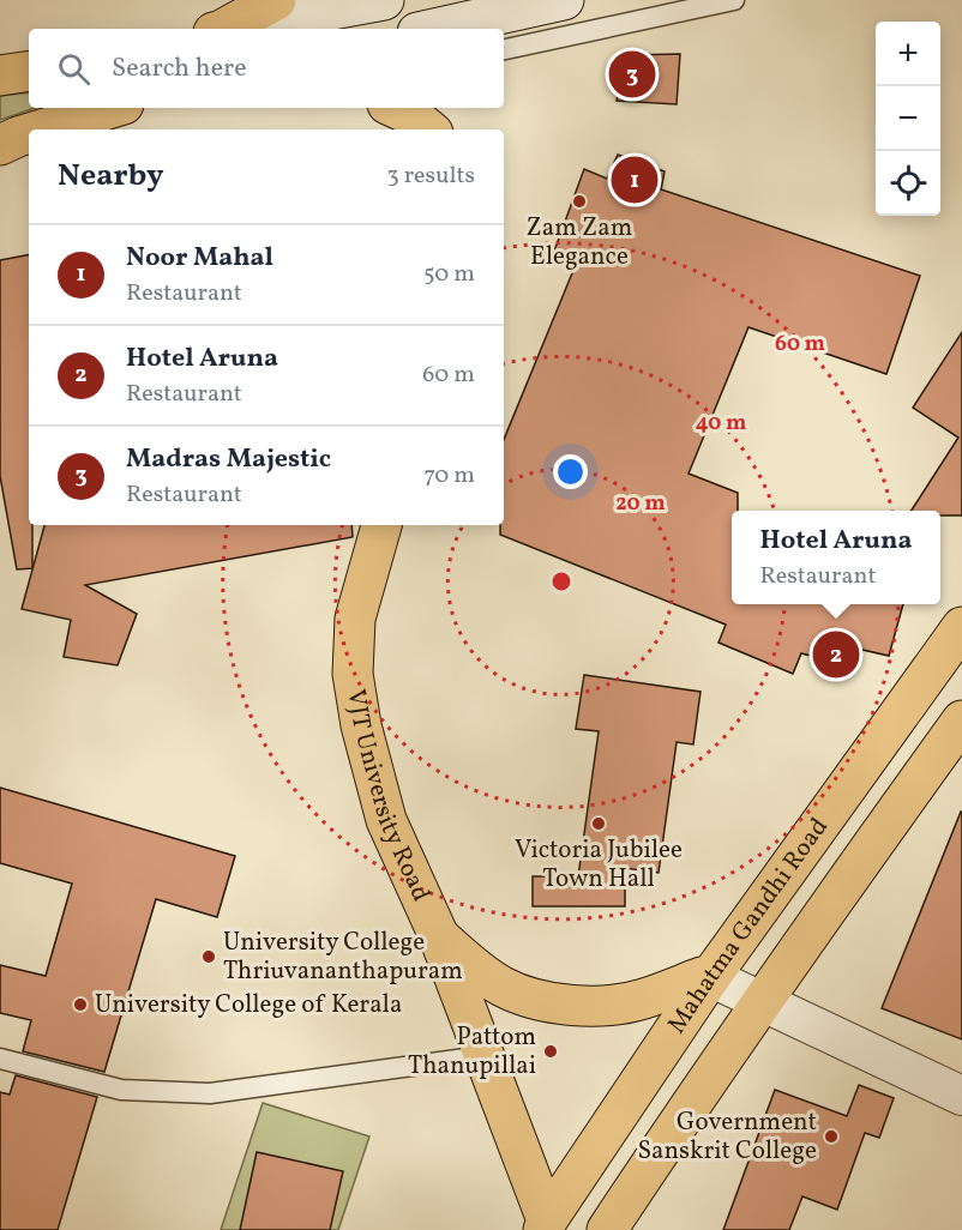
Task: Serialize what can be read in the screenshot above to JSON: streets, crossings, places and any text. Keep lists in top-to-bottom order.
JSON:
{
  "streets": {
    "main road": ["VJT University Road", "Mahatma Gandhi Road"]
  },
  "crossings": [
    ["VJT University Road", "Mahatma Gandhi Road"]
  ],
  "places": [
    "Zam Zam Elegance",
    "Victoria Jubilee Town Hall",
    "University College Thriuvananthapuram",
    "University College of Kerala",
    "Pattom Thanupillai",
    "Government Sanskrit College"
  ],
  "page": {
    "map_buttons": ["+", "−"],
    "search": "Search here",
    "pins": ["3", "1", "2"],
    "heading": ["Nearby", "3 results"],
    "list": [
      {
        "mark": "1",
        "name": "Noor Mahal",
        "note": "Restaurant",
        "value": "50 m"
      },
      {
        "mark": "2",
        "name": "Hotel Aruna",
        "note": "Restaurant",
        "value": "60 m"
      },
      {
        "mark": "3",
        "name": "Madras Majestic",
        "note": "Restaurant",
        "value": "70 m"
      }
    ],
    "popup": ["Hotel Aruna", "Restaurant"]
  },
  "rings": ["60 m", "40 m", "20 m"]
}
